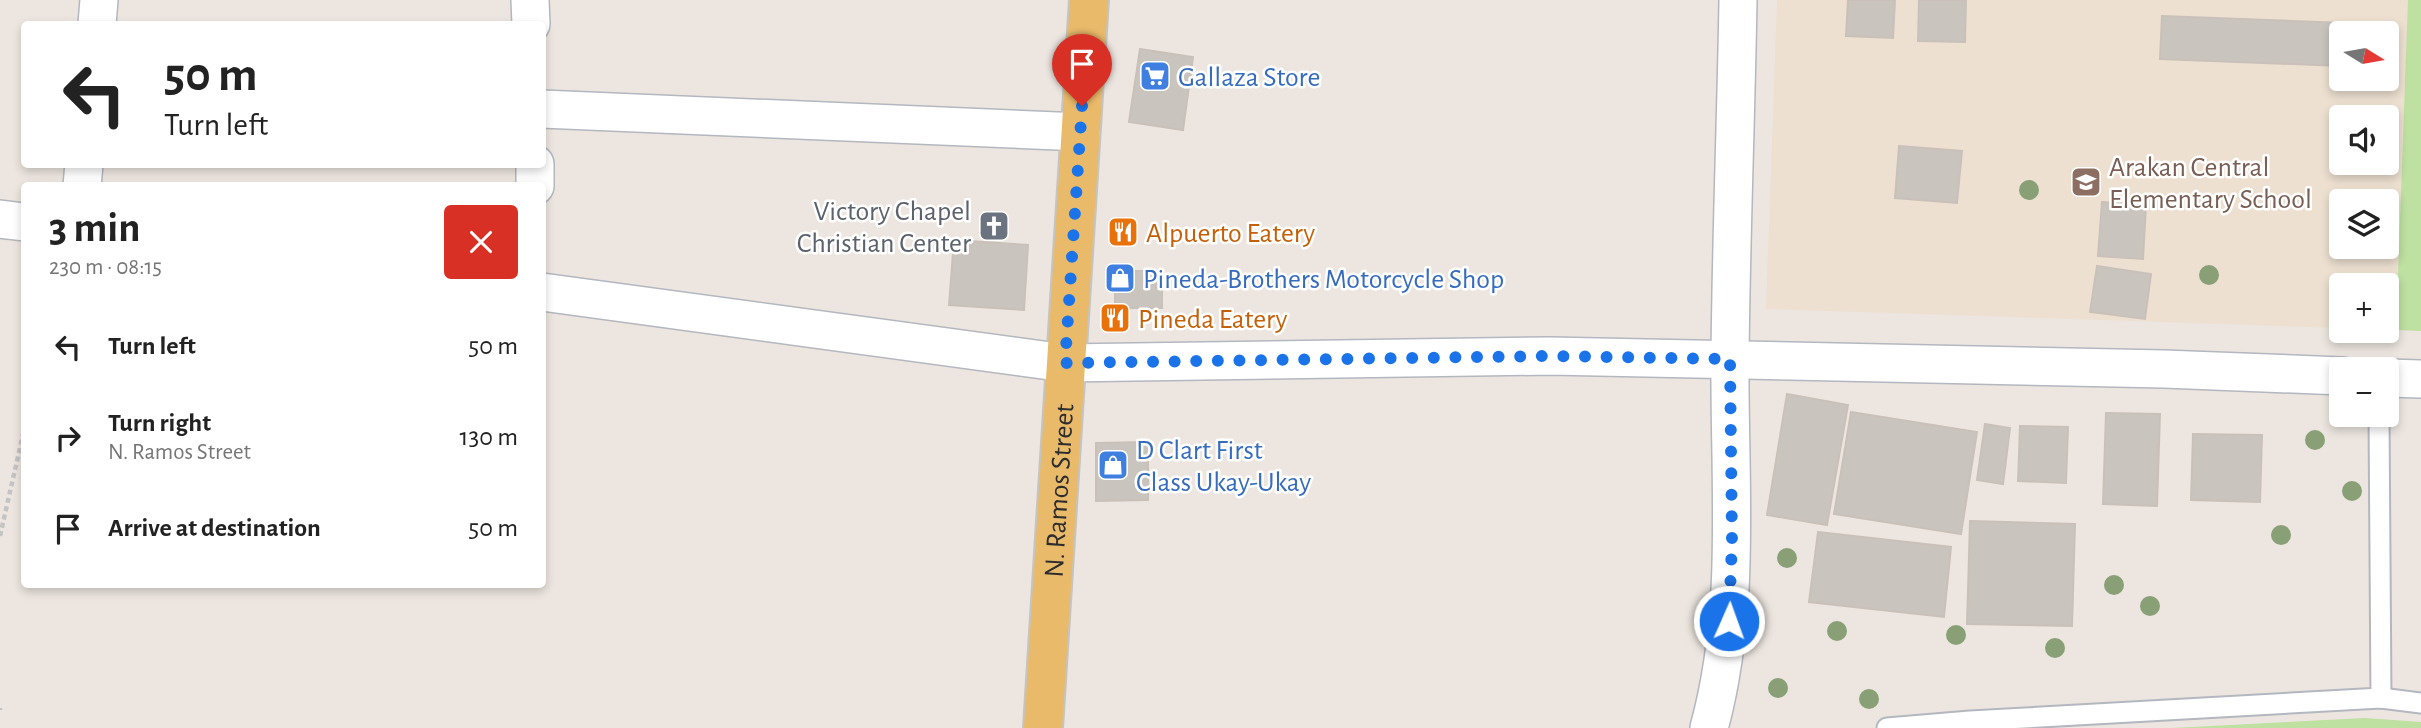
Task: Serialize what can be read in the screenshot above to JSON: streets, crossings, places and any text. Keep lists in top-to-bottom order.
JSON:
{
  "streets": {
    "main road": ["N. Ramos Street"]
  },
  "places": {
    "supermarket": ["Gallaza Store"],
    "school or university": ["Arakan Central Elementary School"],
    "church": ["Victory Chapel Christian Center"],
    "restaurant": ["Alpuerto Eatery", "Pineda Eatery"],
    "shop": ["Pineda-Brothers Motorcycle Shop", "D Clart First Class Ukay-Ukay"]
  },
  "north": "right",
  "page": {
    "map_buttons": ["+", "−"],
    "turn": ["50 m", "Turn left"],
    "heading": ["3 min", "230 m · 08:15"],
    "list": [
      {
        "name": "Turn left",
        "value": "50 m"
      },
      {
        "name": "Turn right",
        "note": "N. Ramos Street",
        "value": "130 m"
      },
      {
        "name": "Arrive at destination",
        "value": "50 m"
      }
    ]
  }
}
